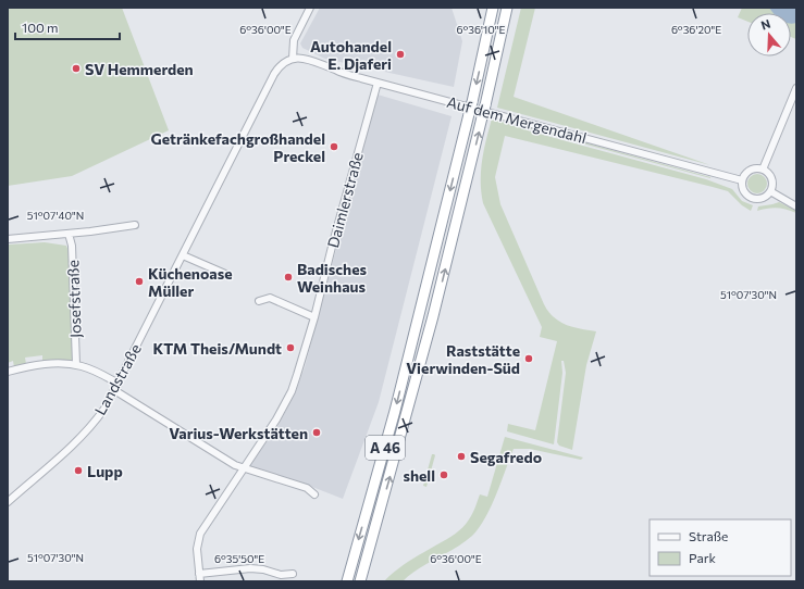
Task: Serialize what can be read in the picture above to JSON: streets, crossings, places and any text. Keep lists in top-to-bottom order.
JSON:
{
  "streets": {
    "highway": ["A 46"],
    "street": [
      "Auf dem Mergendahl",
      "Daimlerstraße",
      "Josefstraße",
      "Landstraße"
    ]
  },
  "crossings": [
    ["Auf dem Mergendahl", "Daimlerstraße"],
    ["Auf dem Mergendahl", "Landstraße"]
  ],
  "places": [
    "Autohandel E. Djaferi",
    "SV Hemmerden",
    "Getränkefachgroßhandel Preckel",
    "Badisches Weinhaus",
    "Küchenoase Müller",
    "KTM Theis/Mundt",
    "Raststätte Vierwinden-Süd",
    "Varius-Werkstätten",
    "Segafredo",
    "Lupp",
    "shell"
  ],
  "legend": ["Straße", "Park"],
  "scale_bar": "100 m",
  "north": "top",
  "coordinates": [
    "6°36'00\"E",
    "6°36'10\"E",
    "6°36'20\"E",
    "51°07'40\"N",
    "51°07'30\"N",
    "6°35'50\"E"
  ]
}
